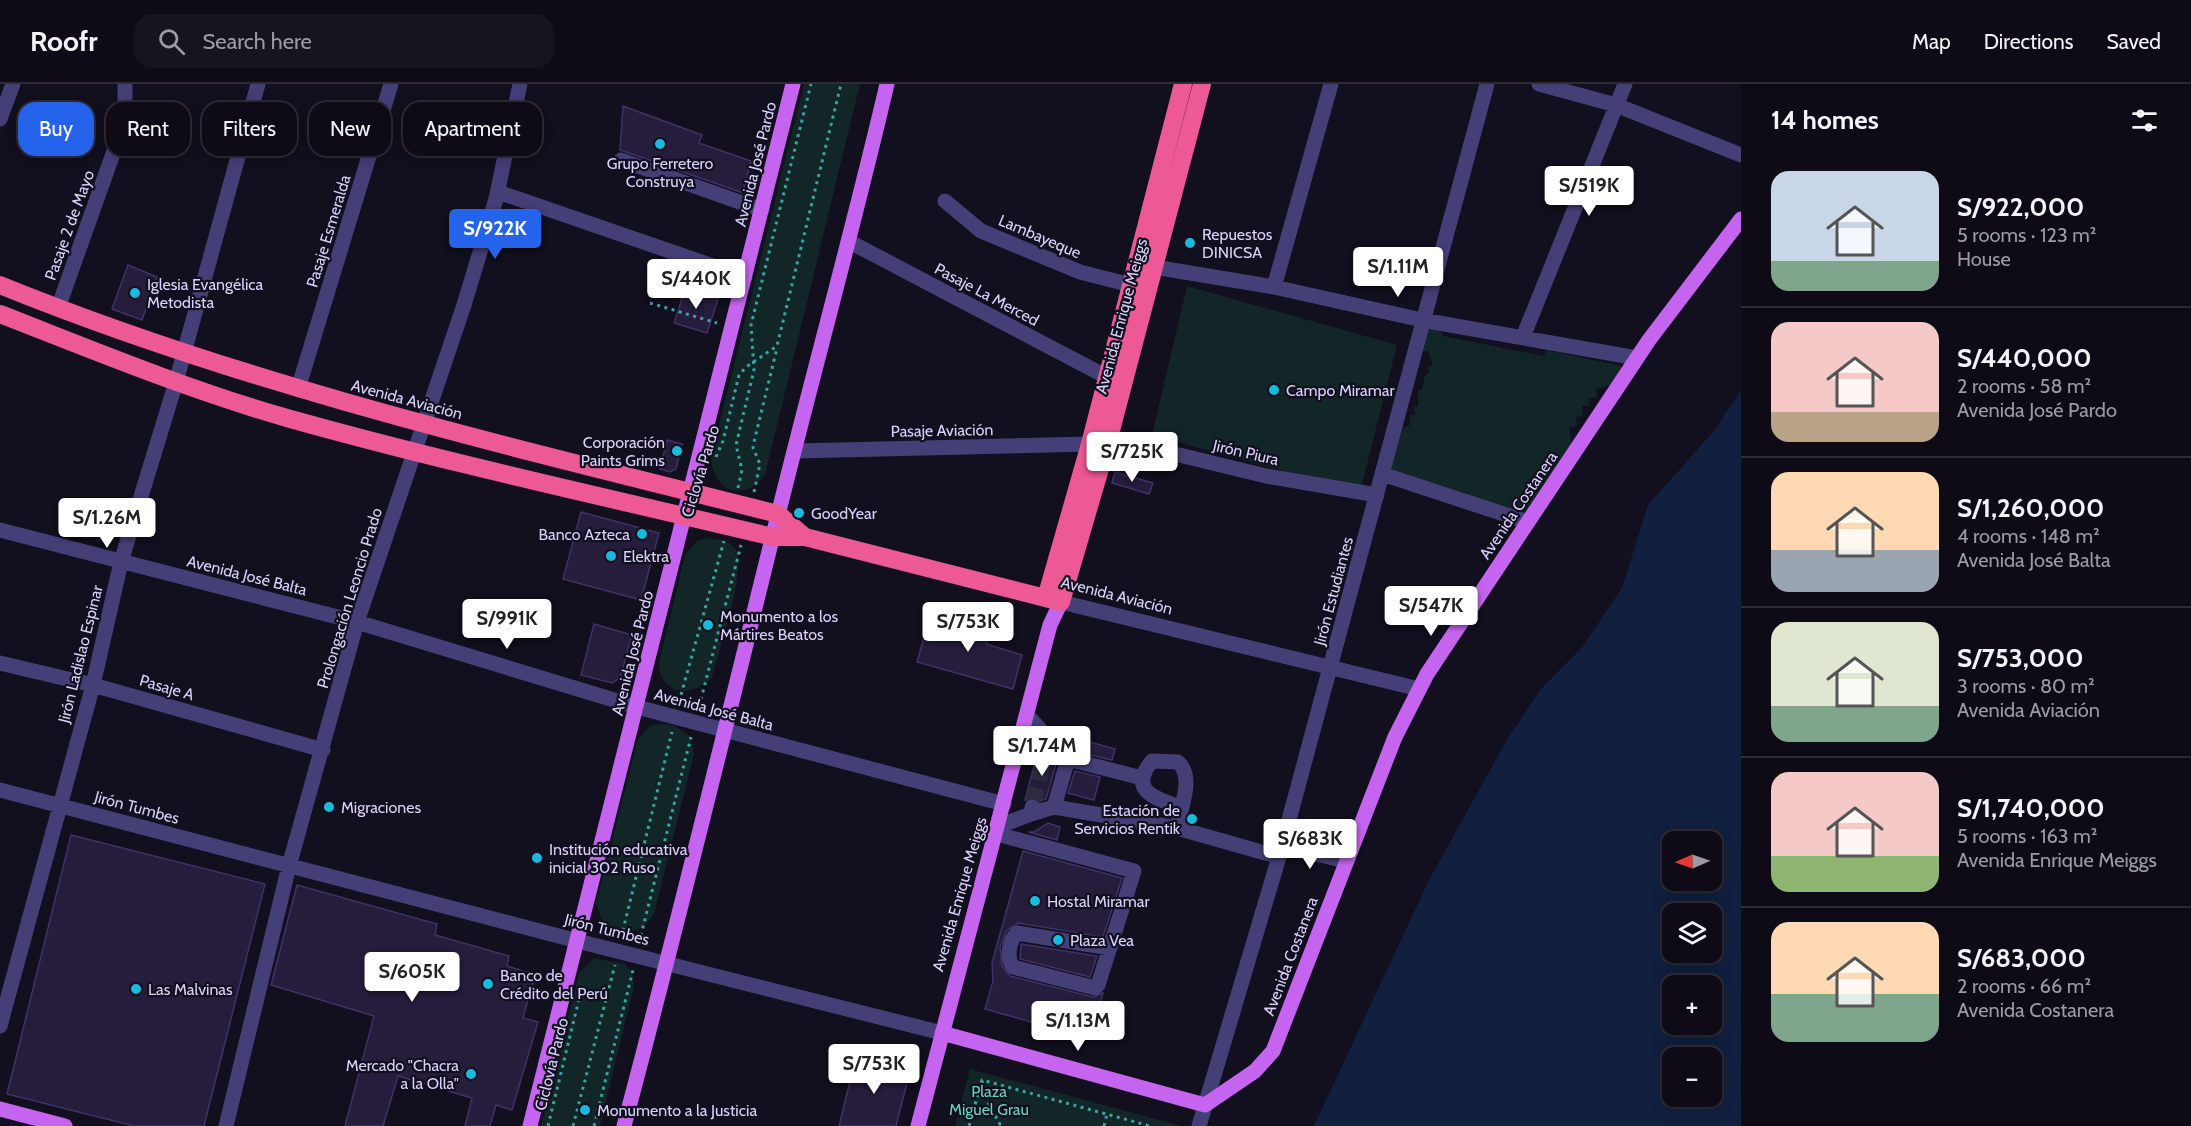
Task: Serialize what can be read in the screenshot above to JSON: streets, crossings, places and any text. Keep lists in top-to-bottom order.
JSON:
{
  "streets": {
    "highway": ["Avenida Enrique Meiggs", "Avenida Aviación"],
    "main road": ["Avenida José Pardo", "Avenida Costanera", "Jirón Tumbes"],
    "street": [
      "Pasaje 2 de Mayo",
      "Pasaje Esmeralda",
      "Lambayeque",
      "Pasaje La Merced",
      "Pasaje Aviación",
      "Jirón Piura",
      "Avenida José Balta",
      "Jirón Estudiantes",
      "Prolongación Leoncio Prado",
      "Jirón Ladislao Espinar",
      "Pasaje A"
    ],
    "path": ["Ciclovía Pardo"]
  },
  "crossings": [
    ["Avenida José Pardo", "Avenida Aviación"],
    ["Avenida José Pardo", "Avenida José Balta"],
    ["Avenida José Pardo", "Jirón Tumbes"],
    ["Pasaje 2 de Mayo", "Avenida Aviación"],
    ["Pasaje Esmeralda", "Avenida Aviación"],
    ["Lambayeque", "Avenida Enrique Meiggs"],
    ["Pasaje La Merced", "Avenida Enrique Meiggs"],
    ["Avenida Enrique Meiggs", "Avenida Aviación"],
    ["Avenida Enrique Meiggs", "Pasaje Aviación"],
    ["Avenida Enrique Meiggs", "Jirón Piura"],
    ["Avenida Enrique Meiggs", "Avenida José Balta"],
    ["Avenida Enrique Meiggs", "Jirón Tumbes"],
    ["Avenida Aviación", "Avenida Costanera"],
    ["Avenida Aviación", "Jirón Estudiantes"],
    ["Avenida Aviación", "Prolongación Leoncio Prado"],
    ["Avenida Aviación", "Jirón Ladislao Espinar"],
    ["Jirón Piura", "Jirón Estudiantes"],
    ["Avenida Costanera", "Jirón Estudiantes"],
    ["Avenida Costanera", "Jirón Tumbes"],
    ["Avenida José Balta", "Prolongación Leoncio Prado"],
    ["Avenida José Balta", "Jirón Ladislao Espinar"],
    ["Jirón Estudiantes", "Jirón Tumbes"],
    ["Prolongación Leoncio Prado", "Pasaje A"],
    ["Prolongación Leoncio Prado", "Jirón Tumbes"],
    ["Jirón Ladislao Espinar", "Pasaje A"],
    ["Jirón Ladislao Espinar", "Jirón Tumbes"]
  ],
  "parks": ["Plaza Miguel Grau"],
  "places": [
    "Grupo Ferretero Construya",
    "Repuestos DINICSA",
    "Iglesia Evangélica Metodista",
    "Campo Miramar",
    "Corporación Paints Grims",
    "GoodYear",
    "Banco Azteca",
    "Elektra",
    "Monumento a los Mártires Beatos",
    "Migraciones",
    "Estación de Servicios Rentik",
    "Institución educativa inicial 302 Ruso",
    "Hostal Miramar",
    "Plaza Vea",
    "Banco de Crédito del Perú",
    "Las Malvinas",
    "Mercado \"Chacra a la Olla\"",
    "Monumento a la Justicia"
  ],
  "north": "left",
  "page": {
    "header": "Roofr",
    "search": "Search here",
    "nav": ["Map", "Directions", "Saved"],
    "heading": "14 homes",
    "chip": [
      "Buy",
      "Rent",
      "Filters",
      "New",
      "Apartment"
    ],
    "list": [
      {
        "name": "S/922,000",
        "note": "5 rooms · 123 m² · House"
      },
      {
        "name": "S/440,000",
        "note": "2 rooms · 58 m² · Avenida José Pardo"
      },
      {
        "name": "S/1,260,000",
        "note": "4 rooms · 148 m² · Avenida José Balta"
      },
      {
        "name": "S/753,000",
        "note": "3 rooms · 80 m² · Avenida Aviación"
      },
      {
        "name": "S/1,740,000",
        "note": "5 rooms · 163 m² · Avenida Enrique Meiggs"
      },
      {
        "name": "S/683,000",
        "note": "2 rooms · 66 m² · Avenida Costanera"
      }
    ],
    "price": [
      "S/519K",
      "S/922K",
      "S/1.11M",
      "S/440K",
      "S/725K",
      "S/1.26M",
      "S/547K",
      "S/991K",
      "S/753K",
      "S/1.74M",
      "S/683K",
      "S/605K",
      "S/1.13M",
      "S/753K"
    ],
    "map_buttons": ["+", "−"]
  }
}
